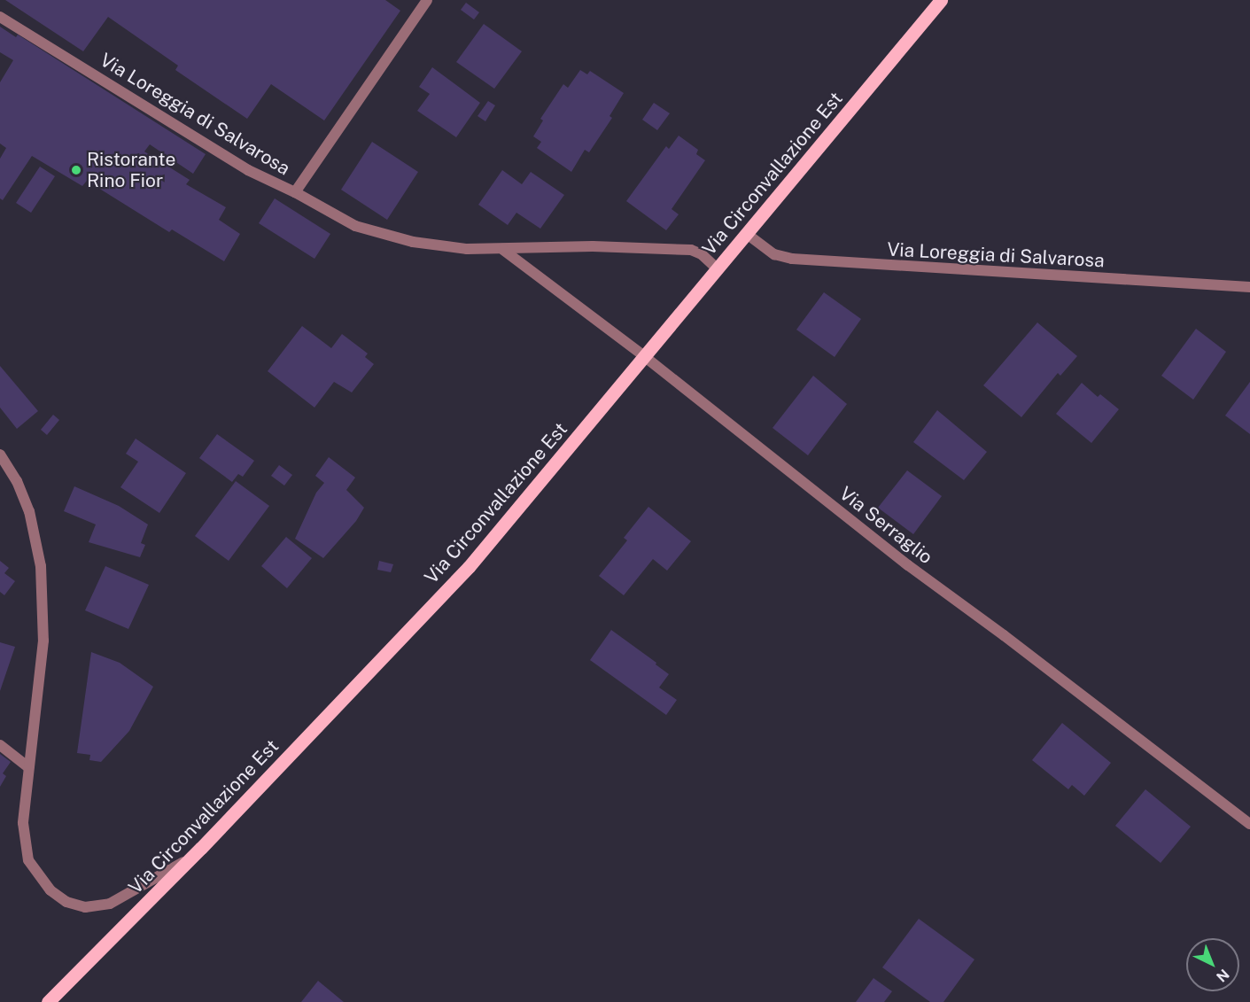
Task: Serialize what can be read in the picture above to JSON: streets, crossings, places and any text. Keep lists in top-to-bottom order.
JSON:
{
  "streets": {
    "main road": ["Via Circonvallazione Est"],
    "street": ["Via Loreggia di Salvarosa", "Via Serraglio"]
  },
  "crossings": [
    ["Via Loreggia di Salvarosa", "Via Circonvallazione Est"],
    ["Via Loreggia di Salvarosa", "Via Serraglio"],
    ["Via Circonvallazione Est", "Via Serraglio"]
  ],
  "places": ["Ristorante Rino Fior"],
  "north": "bottom right"
}
